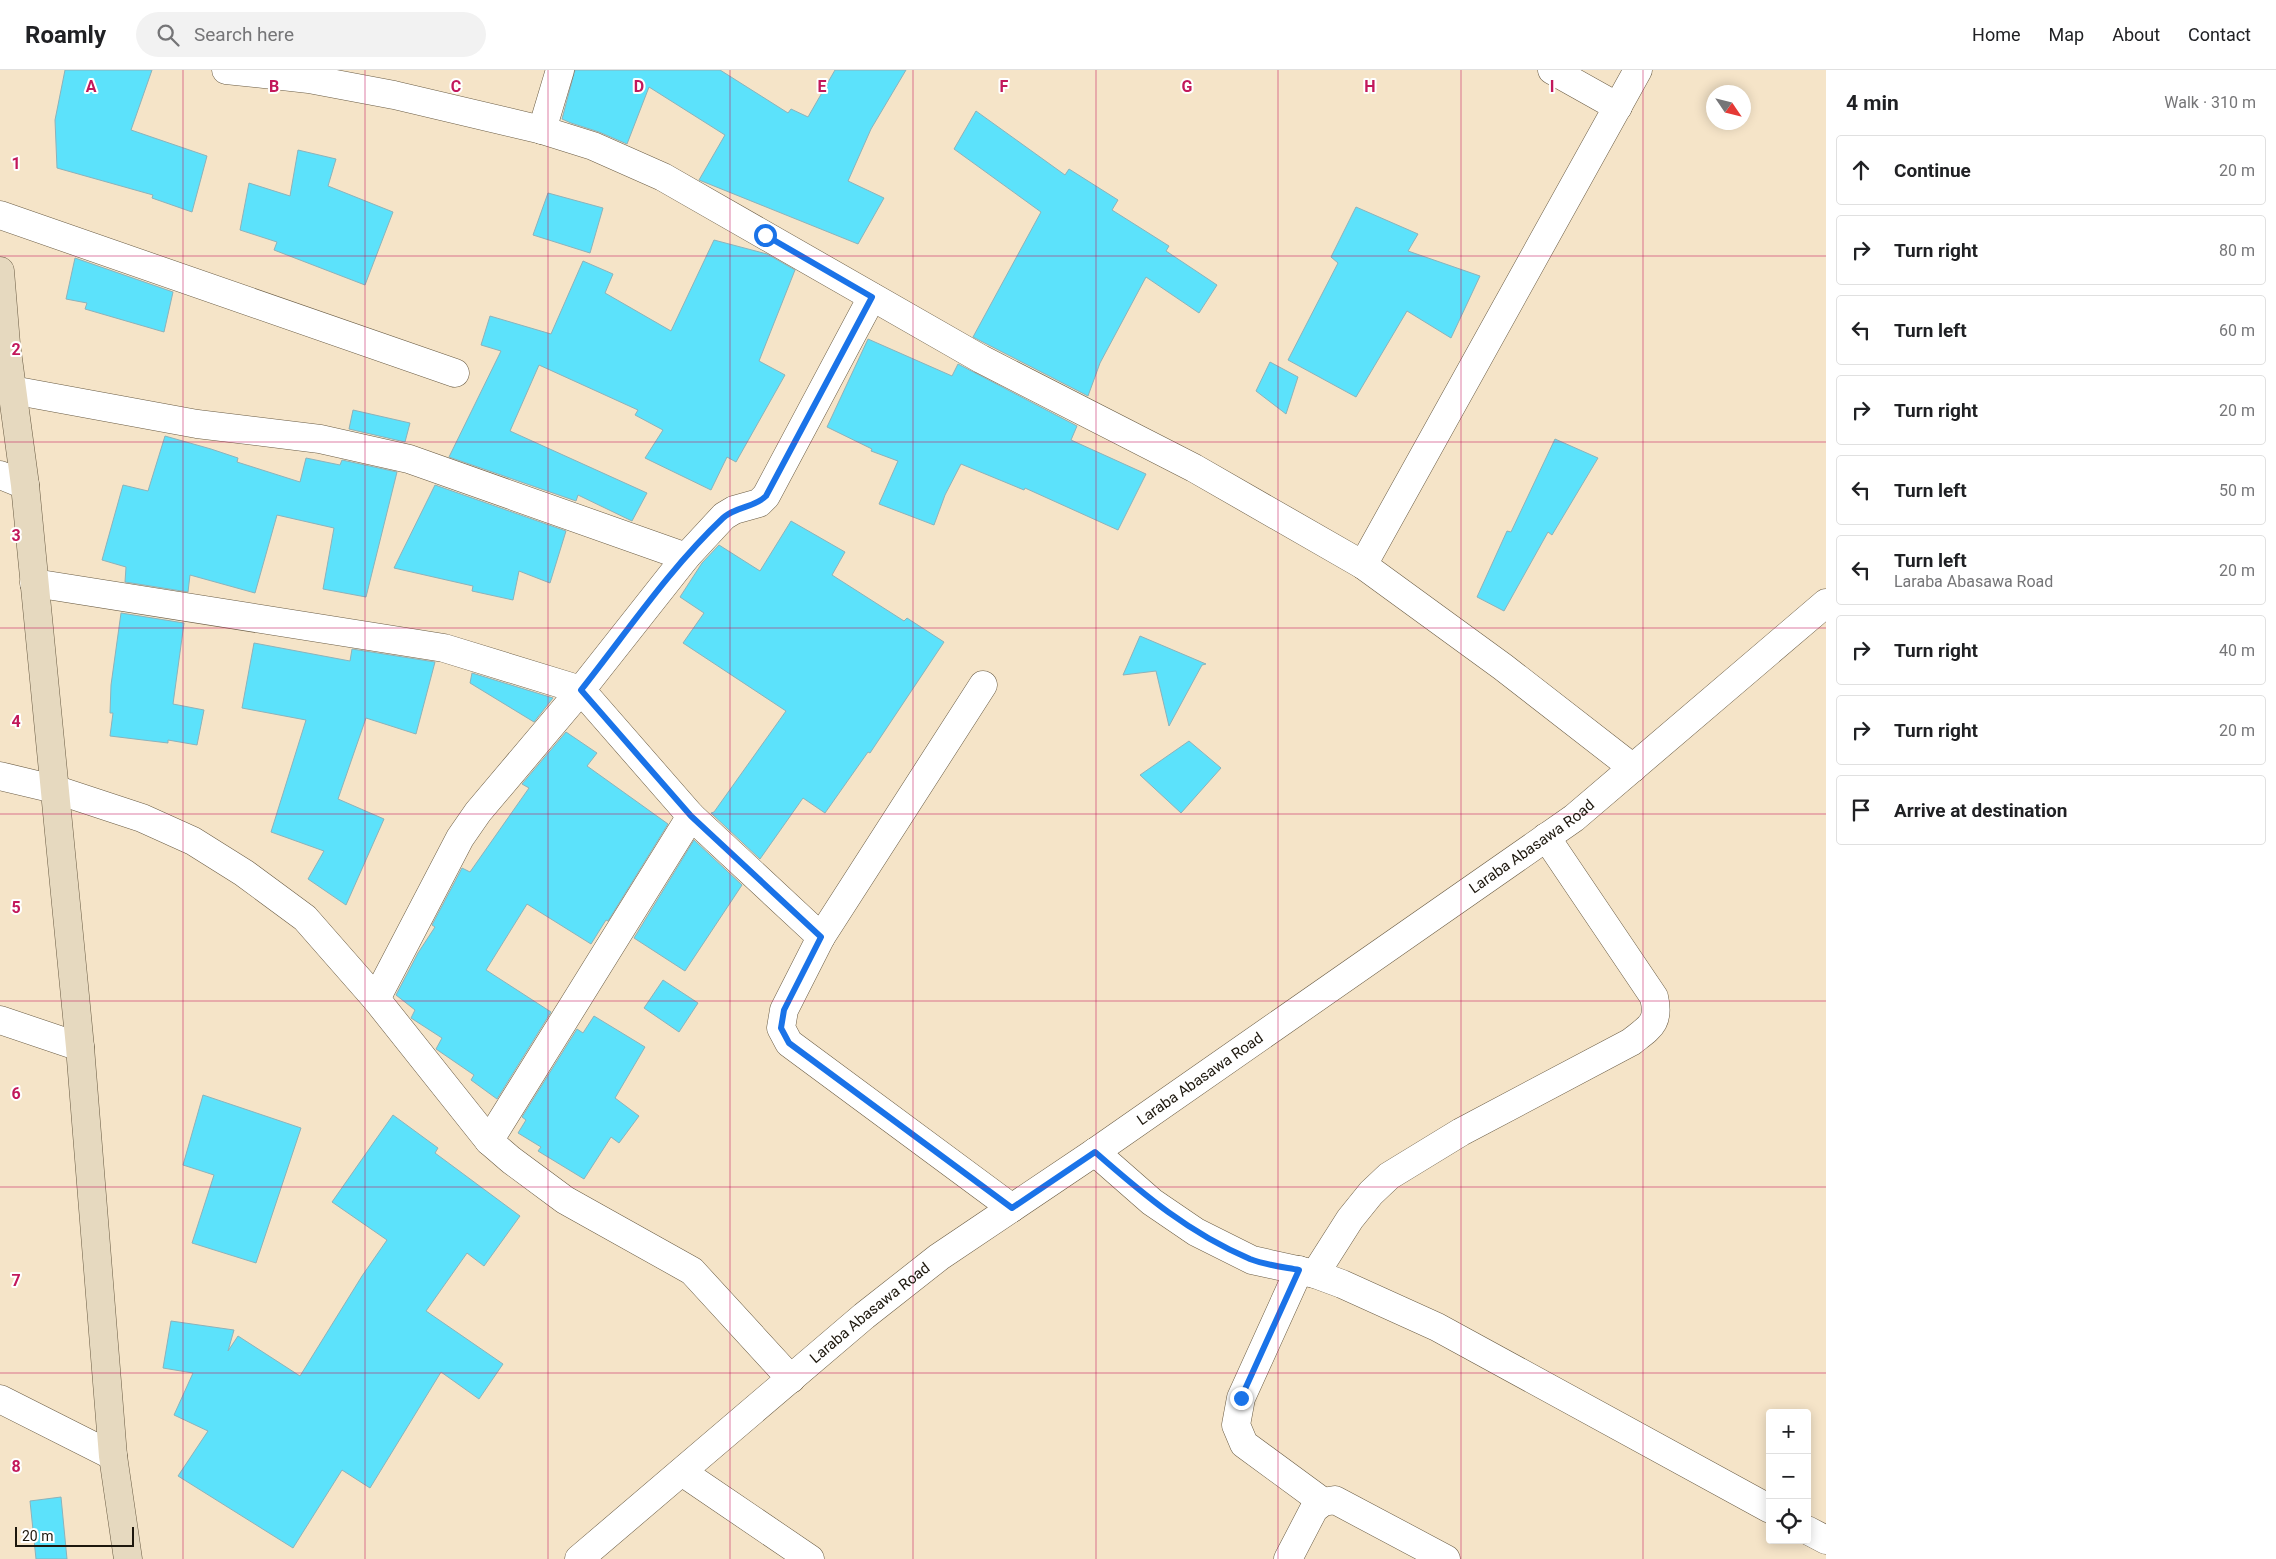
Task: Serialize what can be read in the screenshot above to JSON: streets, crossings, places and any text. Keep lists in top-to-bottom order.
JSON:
{
  "streets": {
    "street": ["Laraba Abasawa Road"]
  },
  "scale_bar": "20 m",
  "north": "bottom right",
  "page": {
    "header": "Roamly",
    "search": "Search here",
    "nav": [
      "Home",
      "Map",
      "About",
      "Contact"
    ],
    "heading": ["4 min", "Walk · 310 m"],
    "list": [
      ["Continue", "20 m"],
      ["Turn right", "80 m"],
      ["Turn left", "60 m"],
      ["Turn right", "20 m"],
      ["Turn left", "50 m"],
      ["Turn left", "Laraba Abasawa Road", "20 m"],
      ["Turn right", "40 m"],
      ["Turn right", "20 m"],
      "Arrive at destination"
    ],
    "map_buttons": ["+", "−"],
    "scale": "20 m"
  },
  "grid": {
    "columns": [
      "A",
      "B",
      "C",
      "D",
      "E",
      "F",
      "G",
      "H",
      "I"
    ],
    "rows": [
      "1",
      "2",
      "3",
      "4",
      "5",
      "6",
      "7",
      "8"
    ]
  }
}
